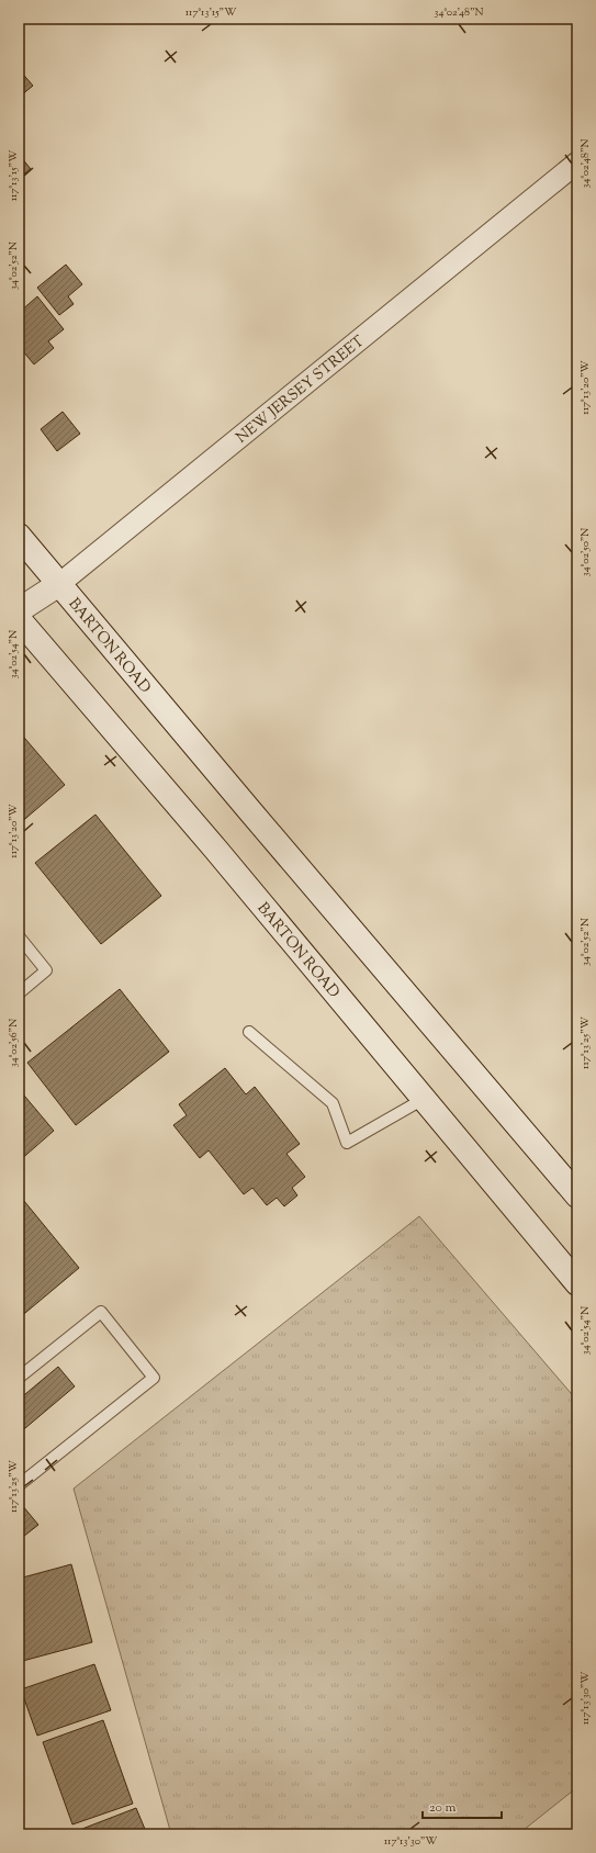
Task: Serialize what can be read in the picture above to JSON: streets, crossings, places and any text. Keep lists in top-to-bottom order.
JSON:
{
  "streets": {
    "main road": ["NEW JERSEY STREET", "BARTON ROAD"]
  },
  "crossings": [
    ["NEW JERSEY STREET", "BARTON ROAD"]
  ],
  "scale_bar": "20 m",
  "coordinates": [
    "117°13'15\"W",
    "34°02'48\"N",
    "34°02'52\"N",
    "117°13'20\"W",
    "34°02'50\"N",
    "34°02'54\"N",
    "117°13'25\"W",
    "34°02'56\"N",
    "117°13'30\"W"
  ]
}
